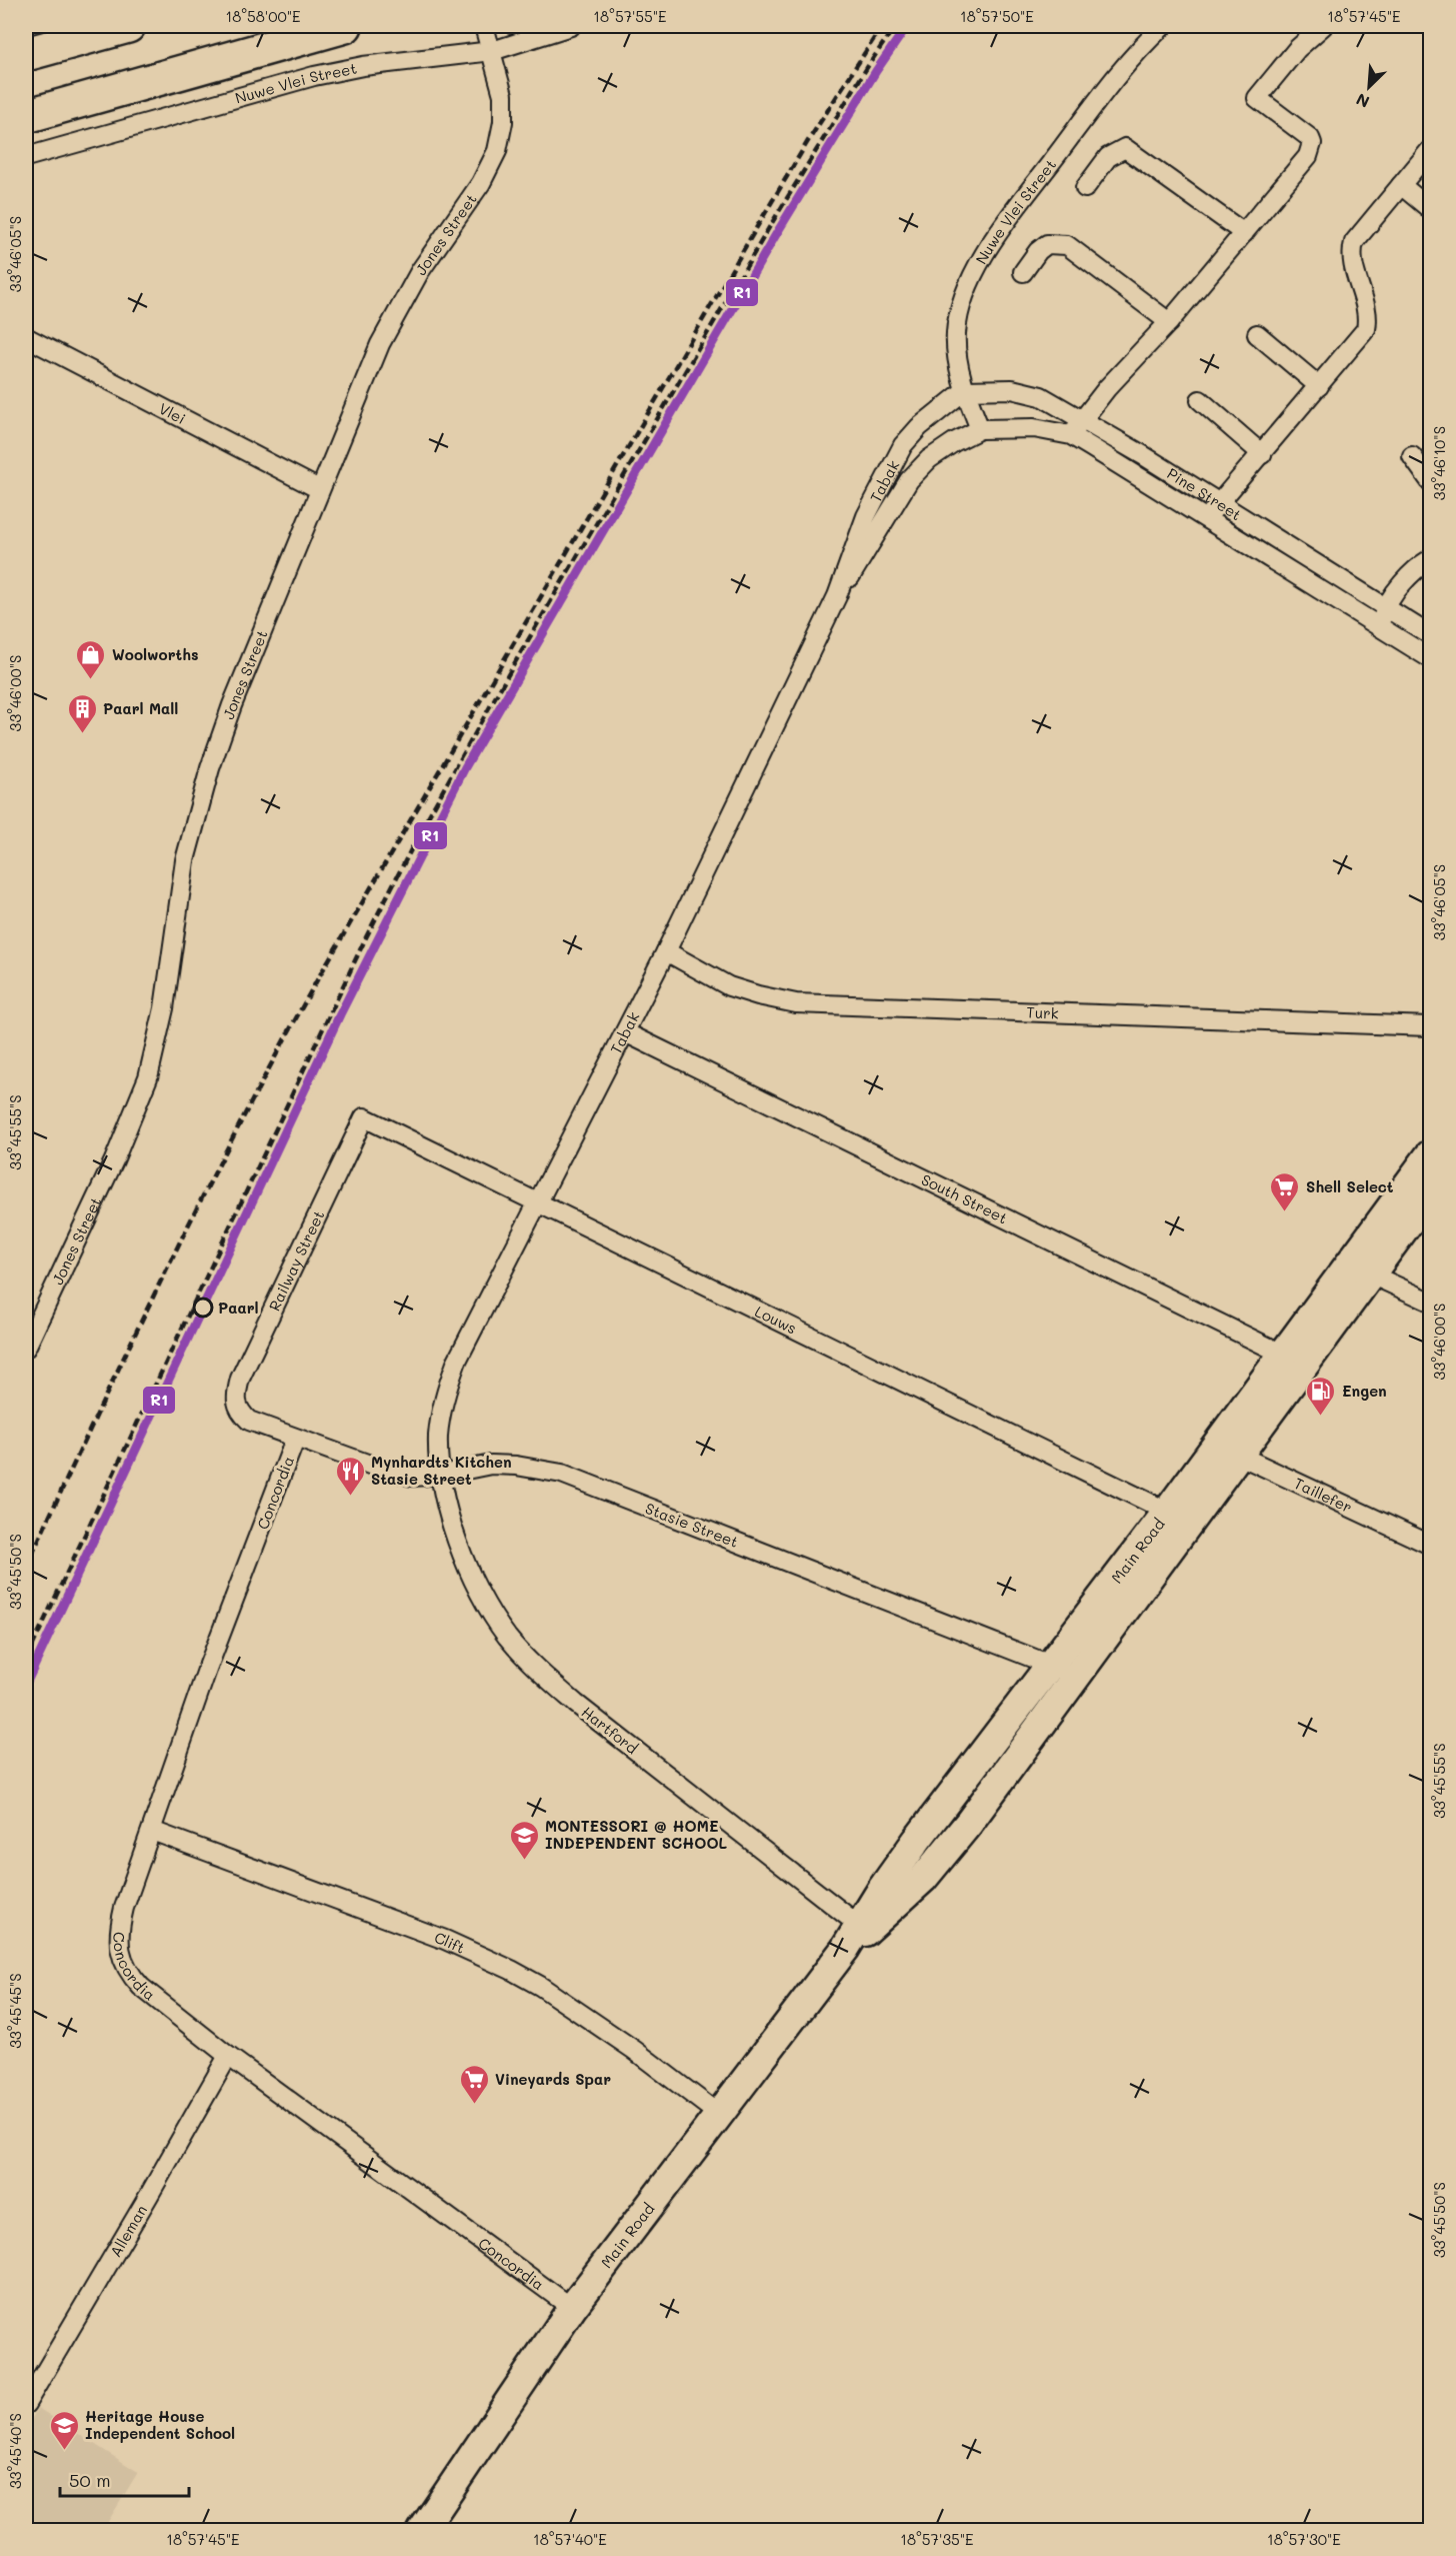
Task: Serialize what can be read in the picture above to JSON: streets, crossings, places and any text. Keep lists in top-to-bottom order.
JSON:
{
  "streets": {
    "main road": ["Main Road"],
    "street": [
      "Nuwe Vlei Street",
      "Jones Street",
      "Vlei",
      "Tabak",
      "Pine Street",
      "Turk",
      "South Street",
      "Railway Street",
      "Louws",
      "Concordia",
      "Taillefer",
      "Stasie Street",
      "Hartford",
      "Clift",
      "Alleman"
    ]
  },
  "crossings": [
    ["Nuwe Vlei Street", "Jones Street"],
    ["Nuwe Vlei Street", "Tabak"],
    ["Nuwe Vlei Street", "Pine Street"],
    ["Jones Street", "Vlei"],
    ["Tabak", "Pine Street"],
    ["Tabak", "Turk"],
    ["Tabak", "South Street"],
    ["Tabak", "Louws"],
    ["Tabak", "Stasie Street"],
    ["Tabak", "Hartford"],
    ["South Street", "Main Road"],
    ["Railway Street", "Louws"],
    ["Railway Street", "Concordia"],
    ["Railway Street", "Stasie Street"],
    ["Louws", "Main Road"],
    ["Concordia", "Stasie Street"],
    ["Concordia", "Main Road"],
    ["Concordia", "Clift"],
    ["Concordia", "Alleman"],
    ["Taillefer", "Main Road"],
    ["Stasie Street", "Main Road"],
    ["Stasie Street", "Hartford"],
    ["Main Road", "Hartford"],
    ["Main Road", "Clift"]
  ],
  "places": {
    "shop": ["Woolworths"],
    "building": ["Paarl Mall"],
    "supermarket": ["Shell Select", "Vineyards Spar"],
    "other": ["Paarl"],
    "fuel station": ["Engen"],
    "restaurant": ["Mynhardts Kitchen Stasie Street"],
    "school or university": ["MONTESSORI @ HOME INDEPENDENT SCHOOL", "Heritage House Independent School"]
  },
  "lines": ["transit line R1"],
  "scale_bar": "50 m",
  "north": "bottom left",
  "coordinates": [
    "18°58'00\"E",
    "18°57'55\"E",
    "18°57'50\"E",
    "18°57'45\"E",
    "33°46'05\"S",
    "33°46'10\"S",
    "33°46'00\"S",
    "33°45'55\"S",
    "33°45'50\"S",
    "33°45'45\"S",
    "33°45'40\"S",
    "18°57'40\"E",
    "18°57'35\"E",
    "18°57'30\"E"
  ]
}
